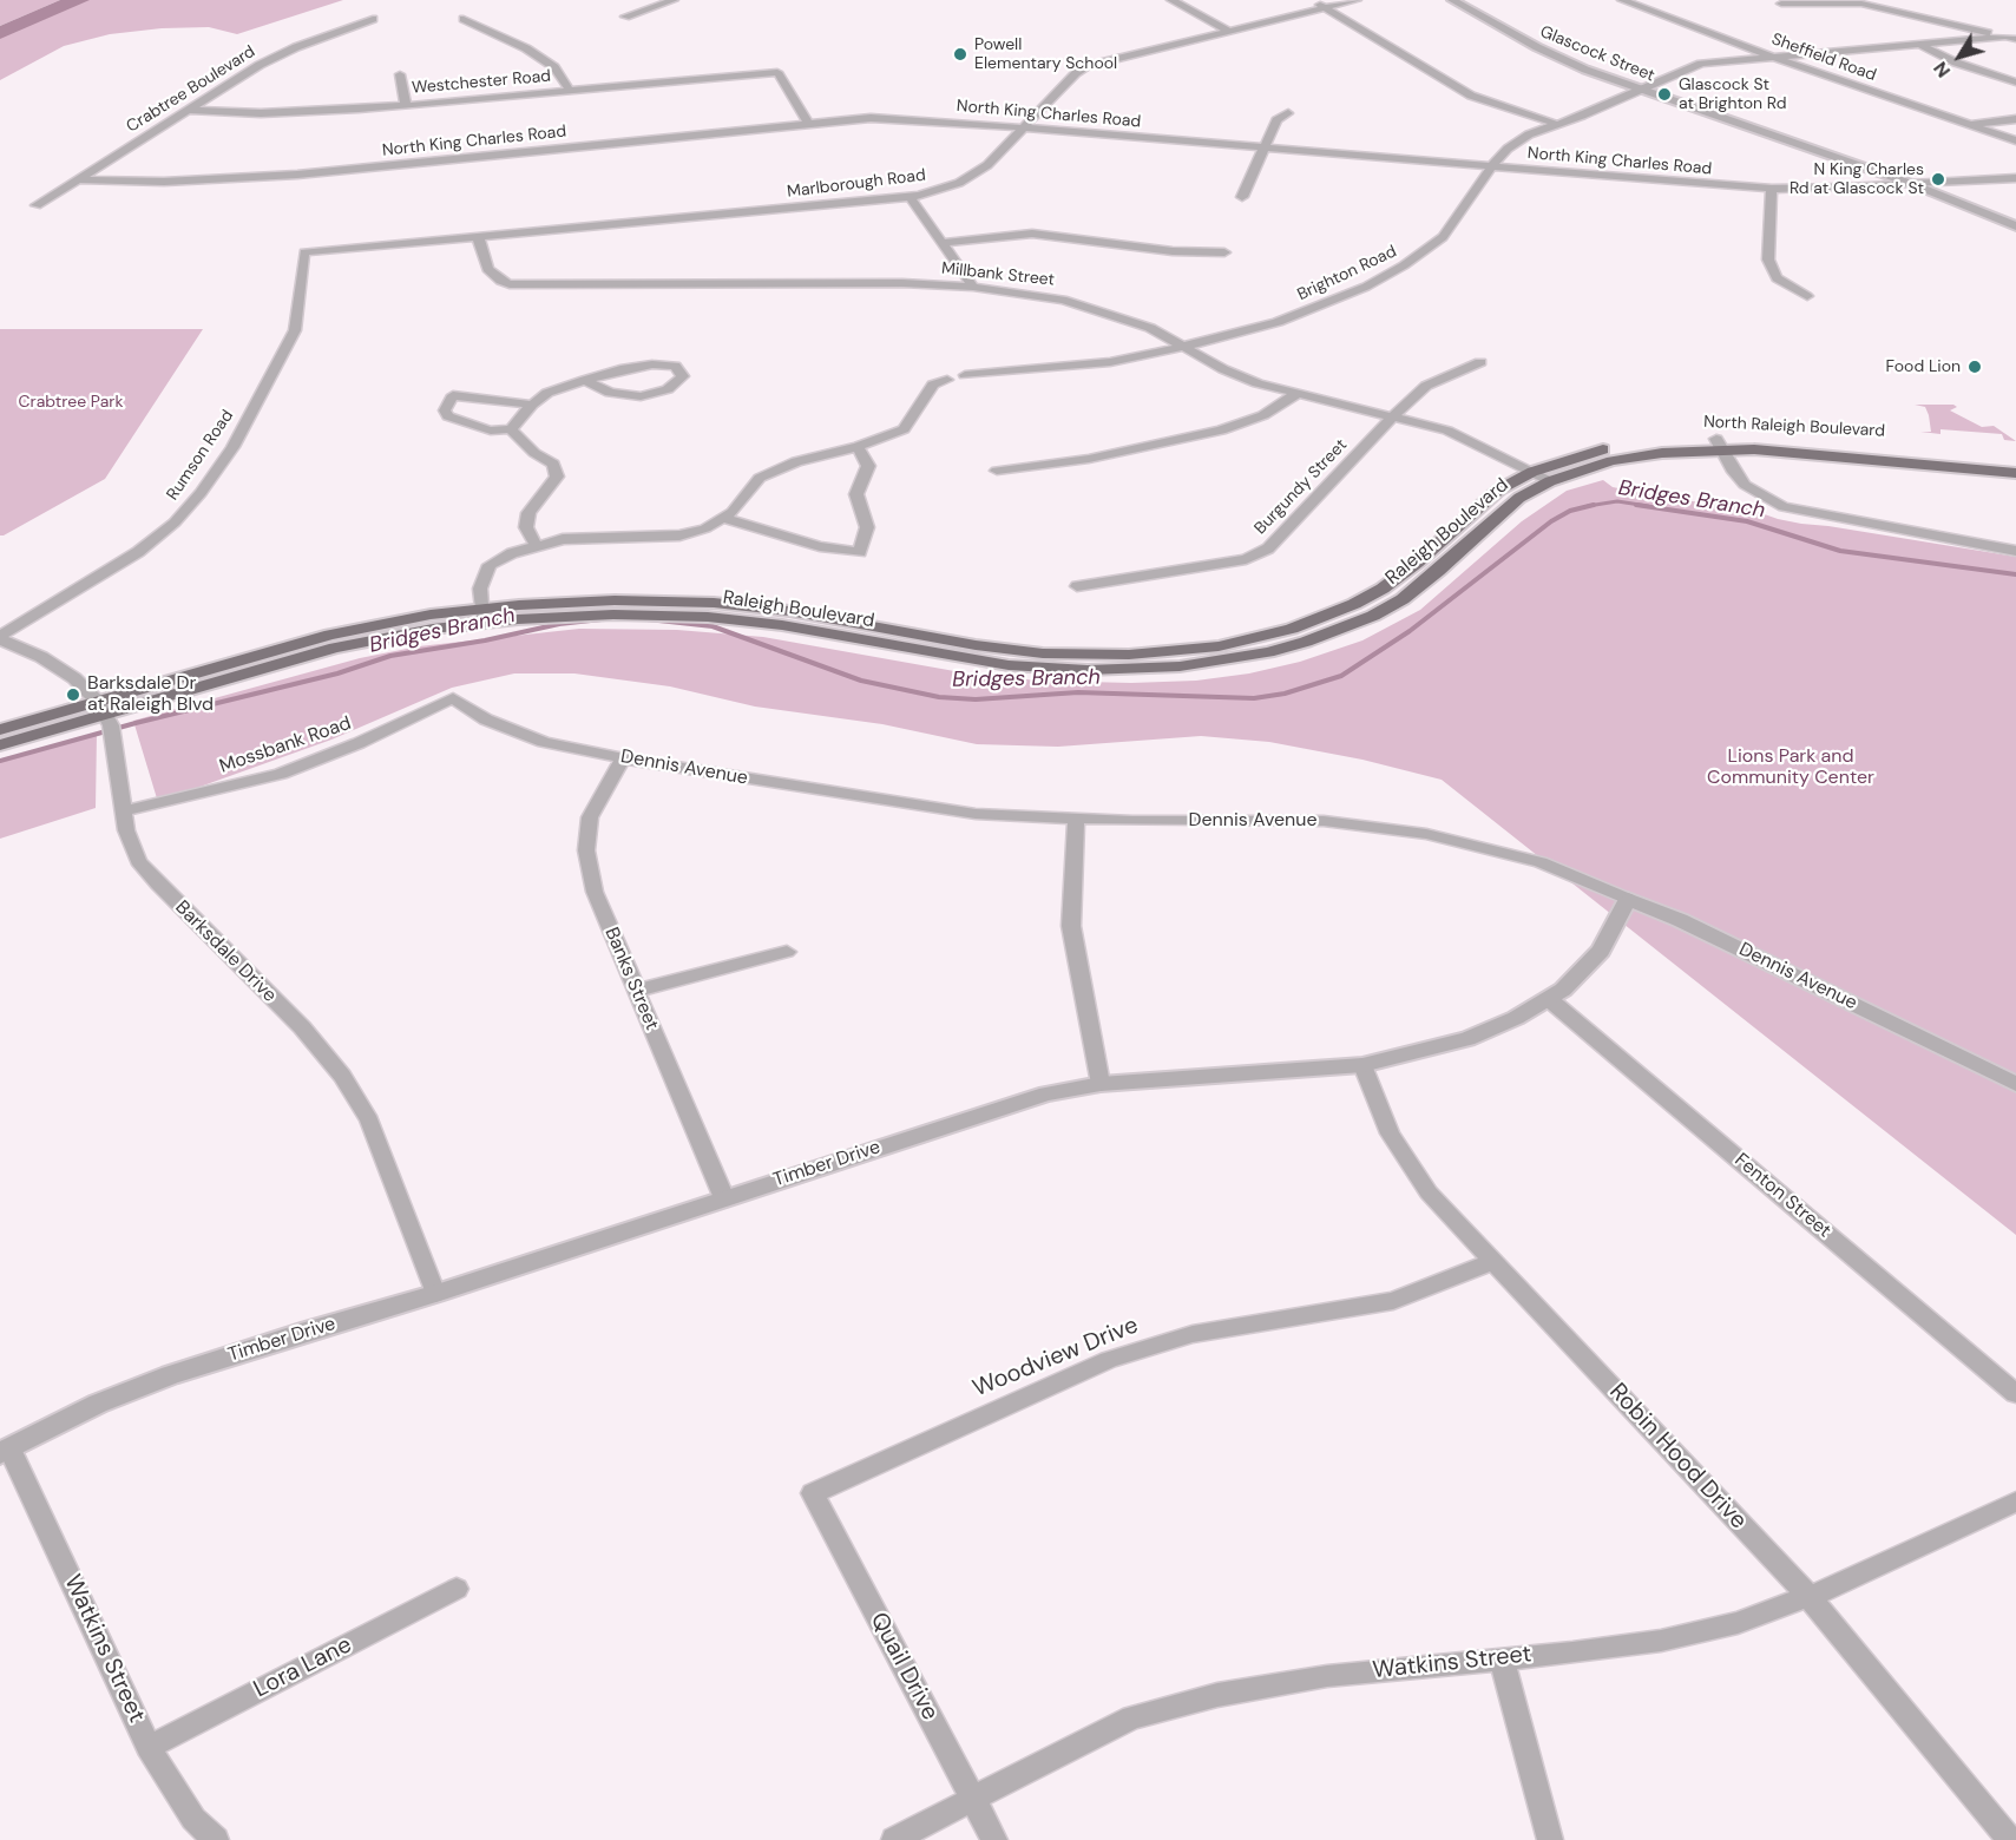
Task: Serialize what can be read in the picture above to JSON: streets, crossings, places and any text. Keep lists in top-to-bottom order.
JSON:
{
  "streets": {
    "main road": ["North Raleigh Boulevard", "Raleigh Boulevard"],
    "street": [
      "Glascock Street",
      "Sheffield Road",
      "Westchester Road",
      "Crabtree Boulevard",
      "North King Charles Road",
      "Marlborough Road",
      "Brighton Road",
      "Millbank Street",
      "Rumson Road",
      "Burgundy Street",
      "Mossbank Road",
      "Dennis Avenue",
      "Barksdale Drive",
      "Banks Street",
      "Timber Drive",
      "Fenton Street",
      "Woodview Drive",
      "Robin Hood Drive",
      "Watkins Street",
      "Quail Drive",
      "Lora Lane"
    ]
  },
  "crossings": [
    ["Glascock Street", "North King Charles Road"],
    ["Glascock Street", "Brighton Road"],
    ["Sheffield Road", "Brighton Road"],
    ["Westchester Road", "Crabtree Boulevard"],
    ["Westchester Road", "North King Charles Road"],
    ["Crabtree Boulevard", "North King Charles Road"],
    ["North King Charles Road", "Marlborough Road"],
    ["North King Charles Road", "Brighton Road"],
    ["Marlborough Road", "Millbank Street"],
    ["Marlborough Road", "Rumson Road"],
    ["Brighton Road", "Millbank Street"],
    ["Millbank Street", "North Raleigh Boulevard"],
    ["Millbank Street", "Burgundy Street"],
    ["Millbank Street", "Raleigh Boulevard"],
    ["North Raleigh Boulevard", "Raleigh Boulevard"],
    ["Rumson Road", "Barksdale Drive"],
    ["Raleigh Boulevard", "Barksdale Drive"],
    ["Mossbank Road", "Dennis Avenue"],
    ["Mossbank Road", "Barksdale Drive"],
    ["Dennis Avenue", "Banks Street"],
    ["Dennis Avenue", "Timber Drive"],
    ["Barksdale Drive", "Timber Drive"],
    ["Banks Street", "Timber Drive"],
    ["Timber Drive", "Fenton Street"],
    ["Timber Drive", "Robin Hood Drive"],
    ["Timber Drive", "Watkins Street"],
    ["Woodview Drive", "Robin Hood Drive"],
    ["Woodview Drive", "Quail Drive"],
    ["Robin Hood Drive", "Watkins Street"],
    ["Watkins Street", "Quail Drive"],
    ["Watkins Street", "Lora Lane"]
  ],
  "water": ["Bridges Branch"],
  "parks": ["Crabtree Park", "Lions Park and Community Center"],
  "places": [
    "Powell Elementary School",
    "Glascock St at Brighton Rd",
    "N King Charles Rd at Glascock St",
    "Food Lion",
    "Barksdale Dr at Raleigh Blvd"
  ],
  "north": "bottom left"
}
